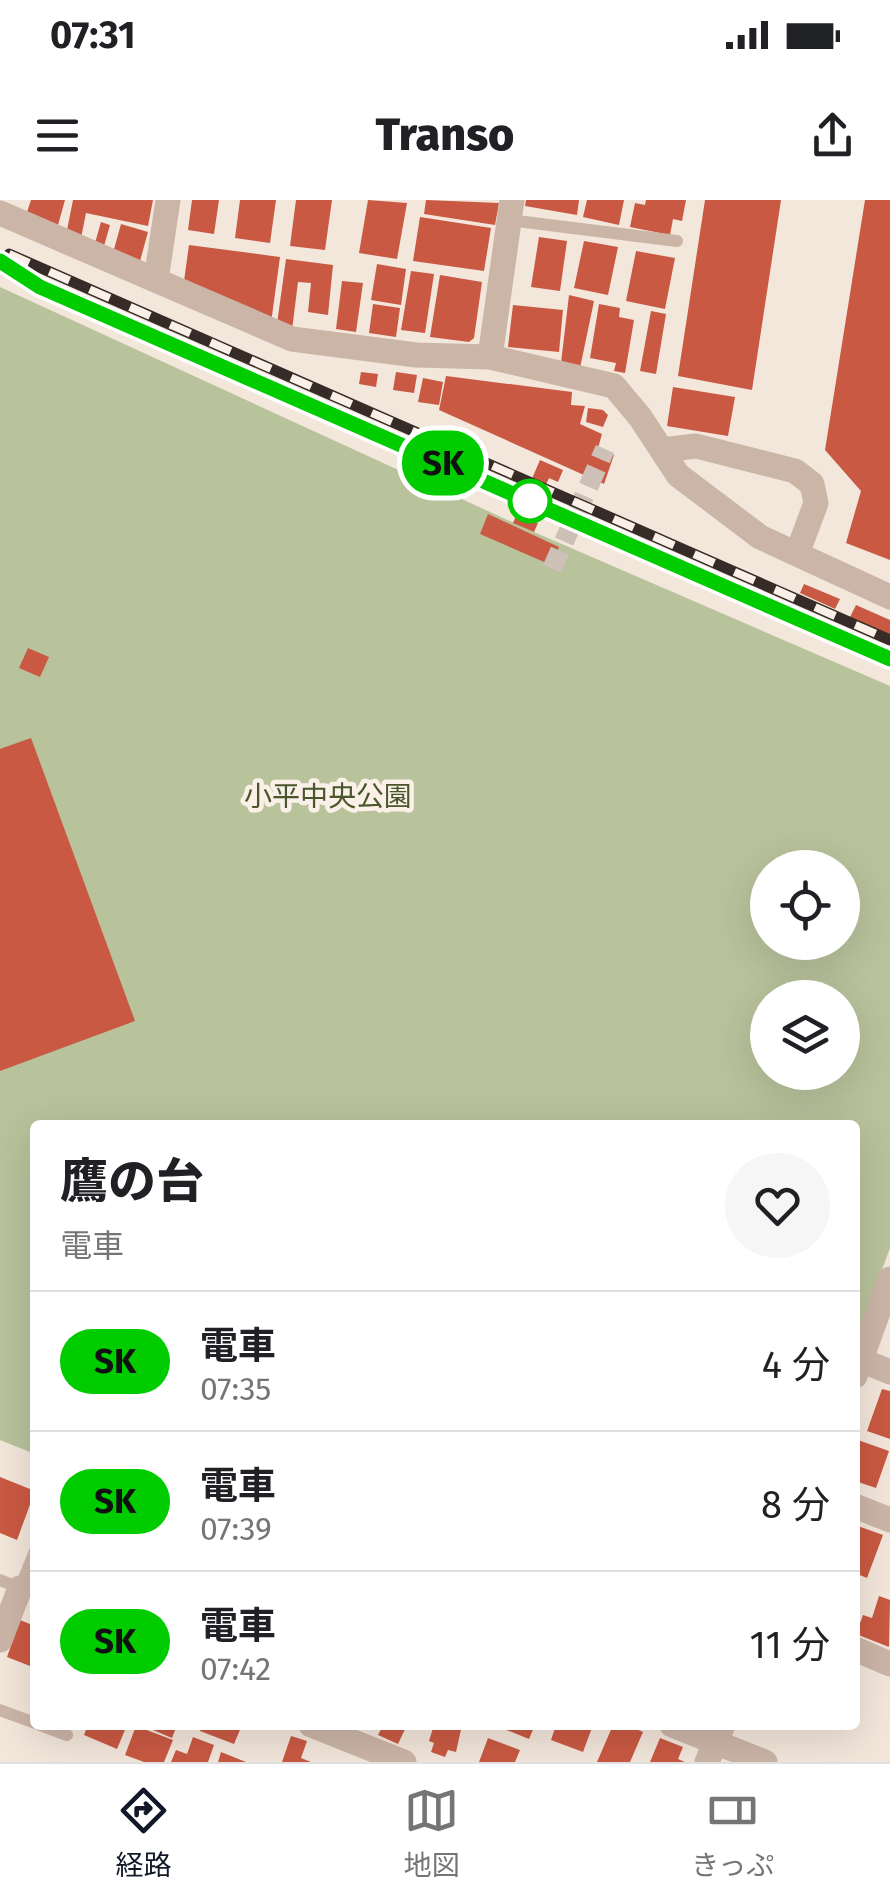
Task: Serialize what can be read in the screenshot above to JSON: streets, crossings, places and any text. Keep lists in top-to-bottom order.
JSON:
{
  "parks": ["小平中央公園"],
  "page": {
    "status": "07:31",
    "header": "Transo",
    "on_map": "SK",
    "heading": ["鷹の台", "電車"],
    "list": [
      {
        "mark": "SK",
        "name": "電車",
        "note": "07:35",
        "value": "4 分"
      },
      {
        "mark": "SK",
        "name": "電車",
        "note": "07:39",
        "value": "8 分"
      },
      {
        "mark": "SK",
        "name": "電車",
        "note": "07:42",
        "value": "11 分"
      }
    ],
    "tabs": ["経路", "地図", "きっぷ"]
  }
}
